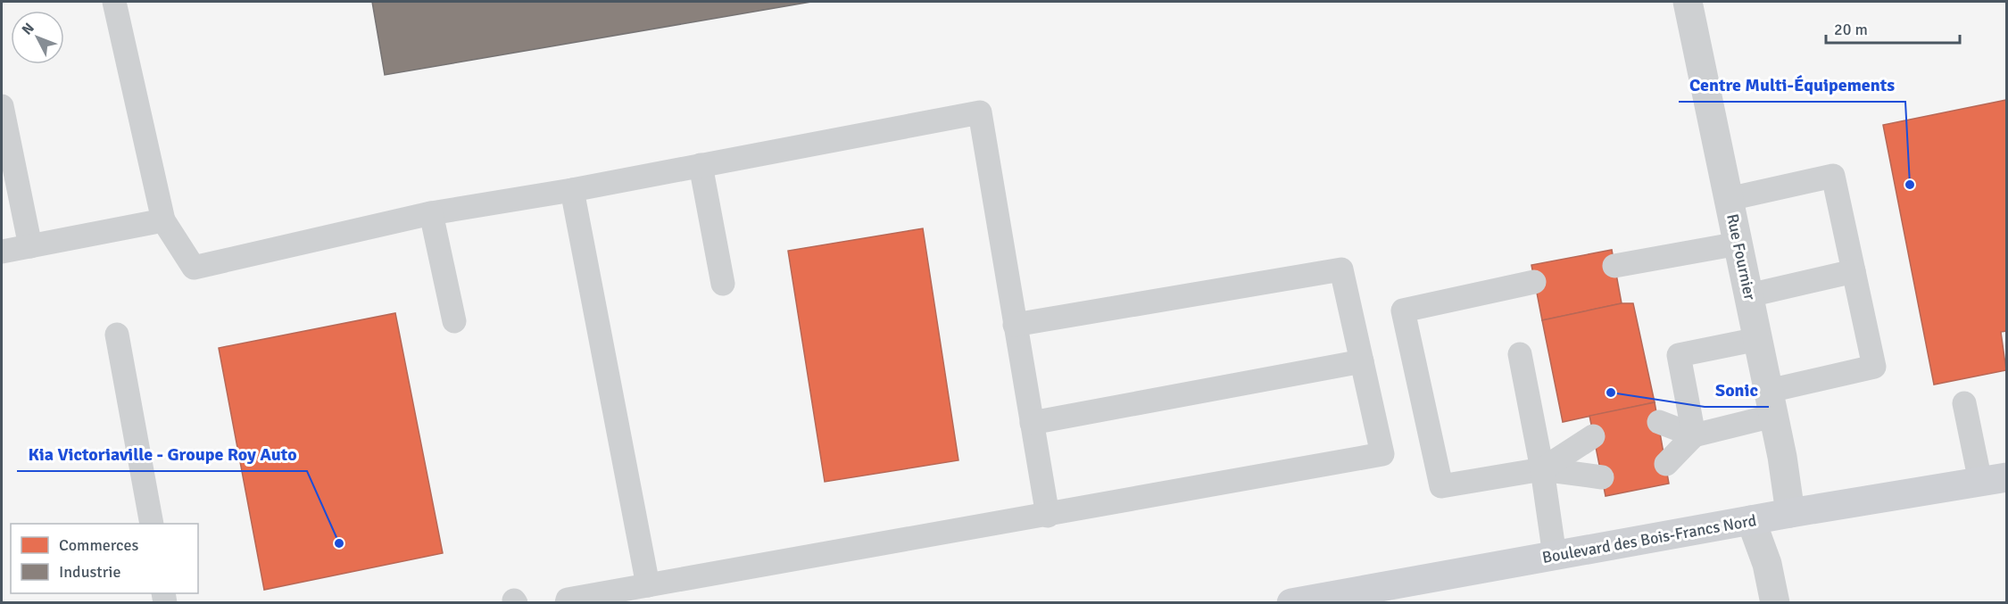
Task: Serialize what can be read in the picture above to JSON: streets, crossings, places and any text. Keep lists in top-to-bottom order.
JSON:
{
  "streets": {
    "street": ["Rue Fournier", "Boulevard des Bois-Francs Nord"]
  },
  "crossings": [
    ["Rue Fournier", "Boulevard des Bois-Francs Nord"]
  ],
  "places": ["Centre Multi-Équipements", "Sonic", "Kia Victoriaville - Groupe Roy Auto"],
  "legend": ["Commerces", "Industrie"],
  "scale_bar": "20 m",
  "north": "top left"
}
